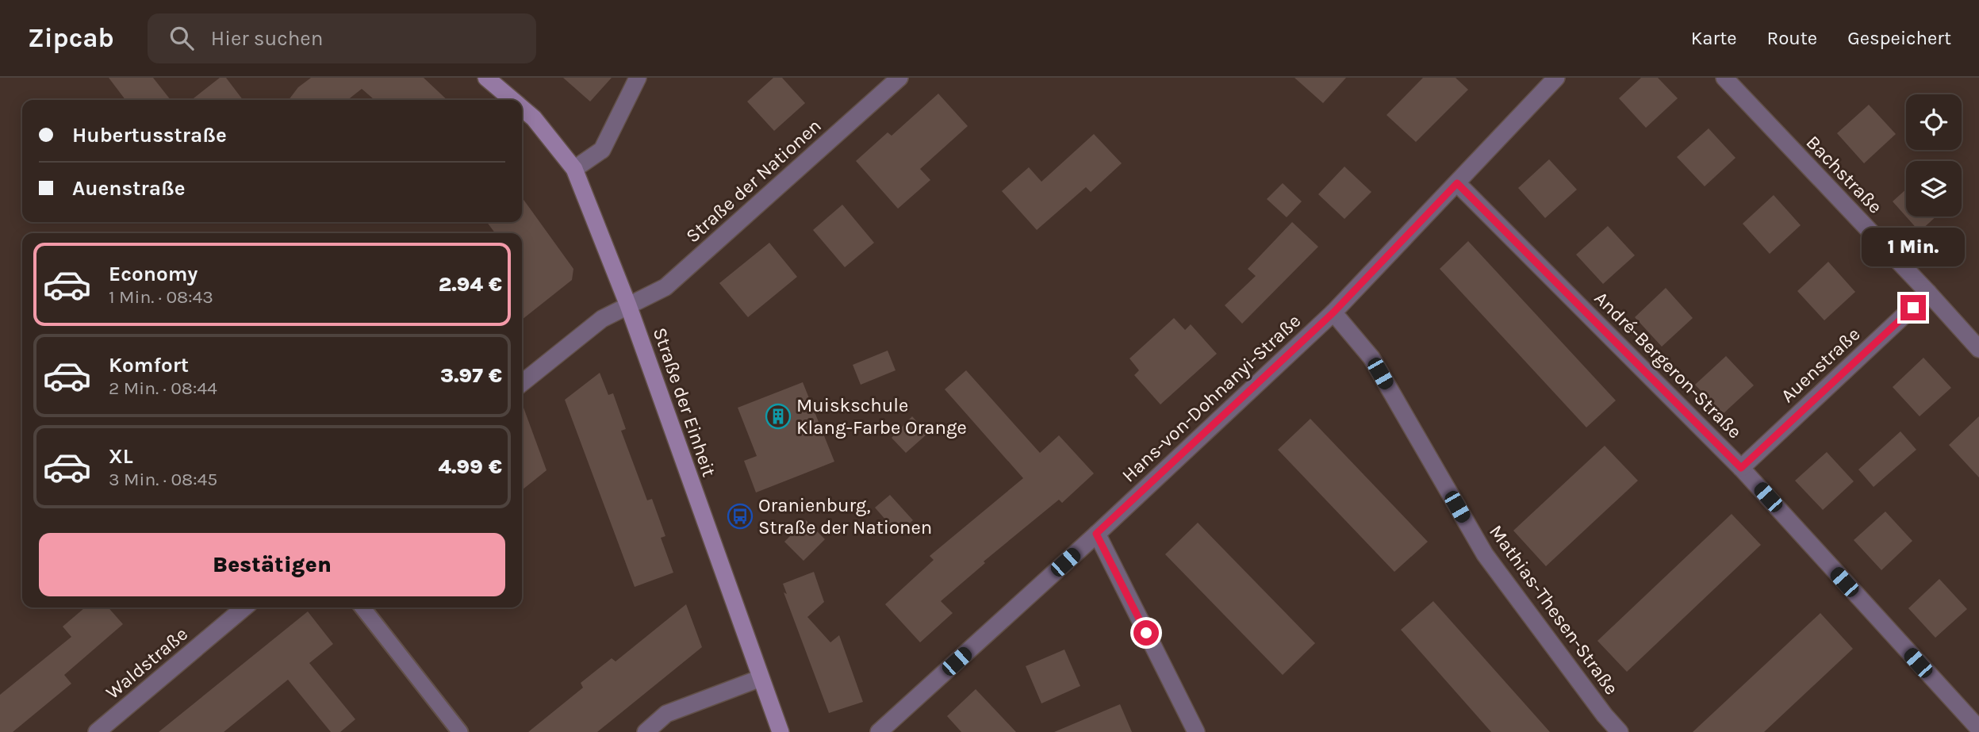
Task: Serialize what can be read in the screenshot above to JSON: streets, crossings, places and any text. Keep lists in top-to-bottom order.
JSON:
{
  "streets": {
    "street": [
      "Bachstraße",
      "Straße der Nationen",
      "André-Bergeron-Straße",
      "Auenstraße",
      "Hans-von-Dohnanyi-Straße",
      "Straße der Einheit",
      "Mathias-Thesen-Straße",
      "Waldstraße"
    ]
  },
  "crossings": [
    ["Bachstraße", "Auenstraße"],
    ["Straße der Nationen", "Straße der Einheit"],
    ["André-Bergeron-Straße", "Auenstraße"],
    ["André-Bergeron-Straße", "Hans-von-Dohnanyi-Straße"],
    ["Hans-von-Dohnanyi-Straße", "Mathias-Thesen-Straße"]
  ],
  "places": {
    "building": ["Muiskschule Klang-Farbe Orange"],
    "bus stop": ["Oranienburg, Straße der Nationen"]
  },
  "page": {
    "header": "Zipcab",
    "search": "Hier suchen",
    "nav": ["Karte", "Route", "Gespeichert"],
    "banner": ["Hubertusstraße", "Auenstraße"],
    "bubble": "1 Min.",
    "list": [
      {
        "name": "Economy",
        "note": "1 Min. · 08:43",
        "value": "2.94 €"
      },
      {
        "name": "Komfort",
        "note": "2 Min. · 08:44",
        "value": "3.97 €"
      },
      {
        "name": "XL",
        "note": "3 Min. · 08:45",
        "value": "4.99 €"
      }
    ],
    "buttons": "Bestätigen"
  }
}
